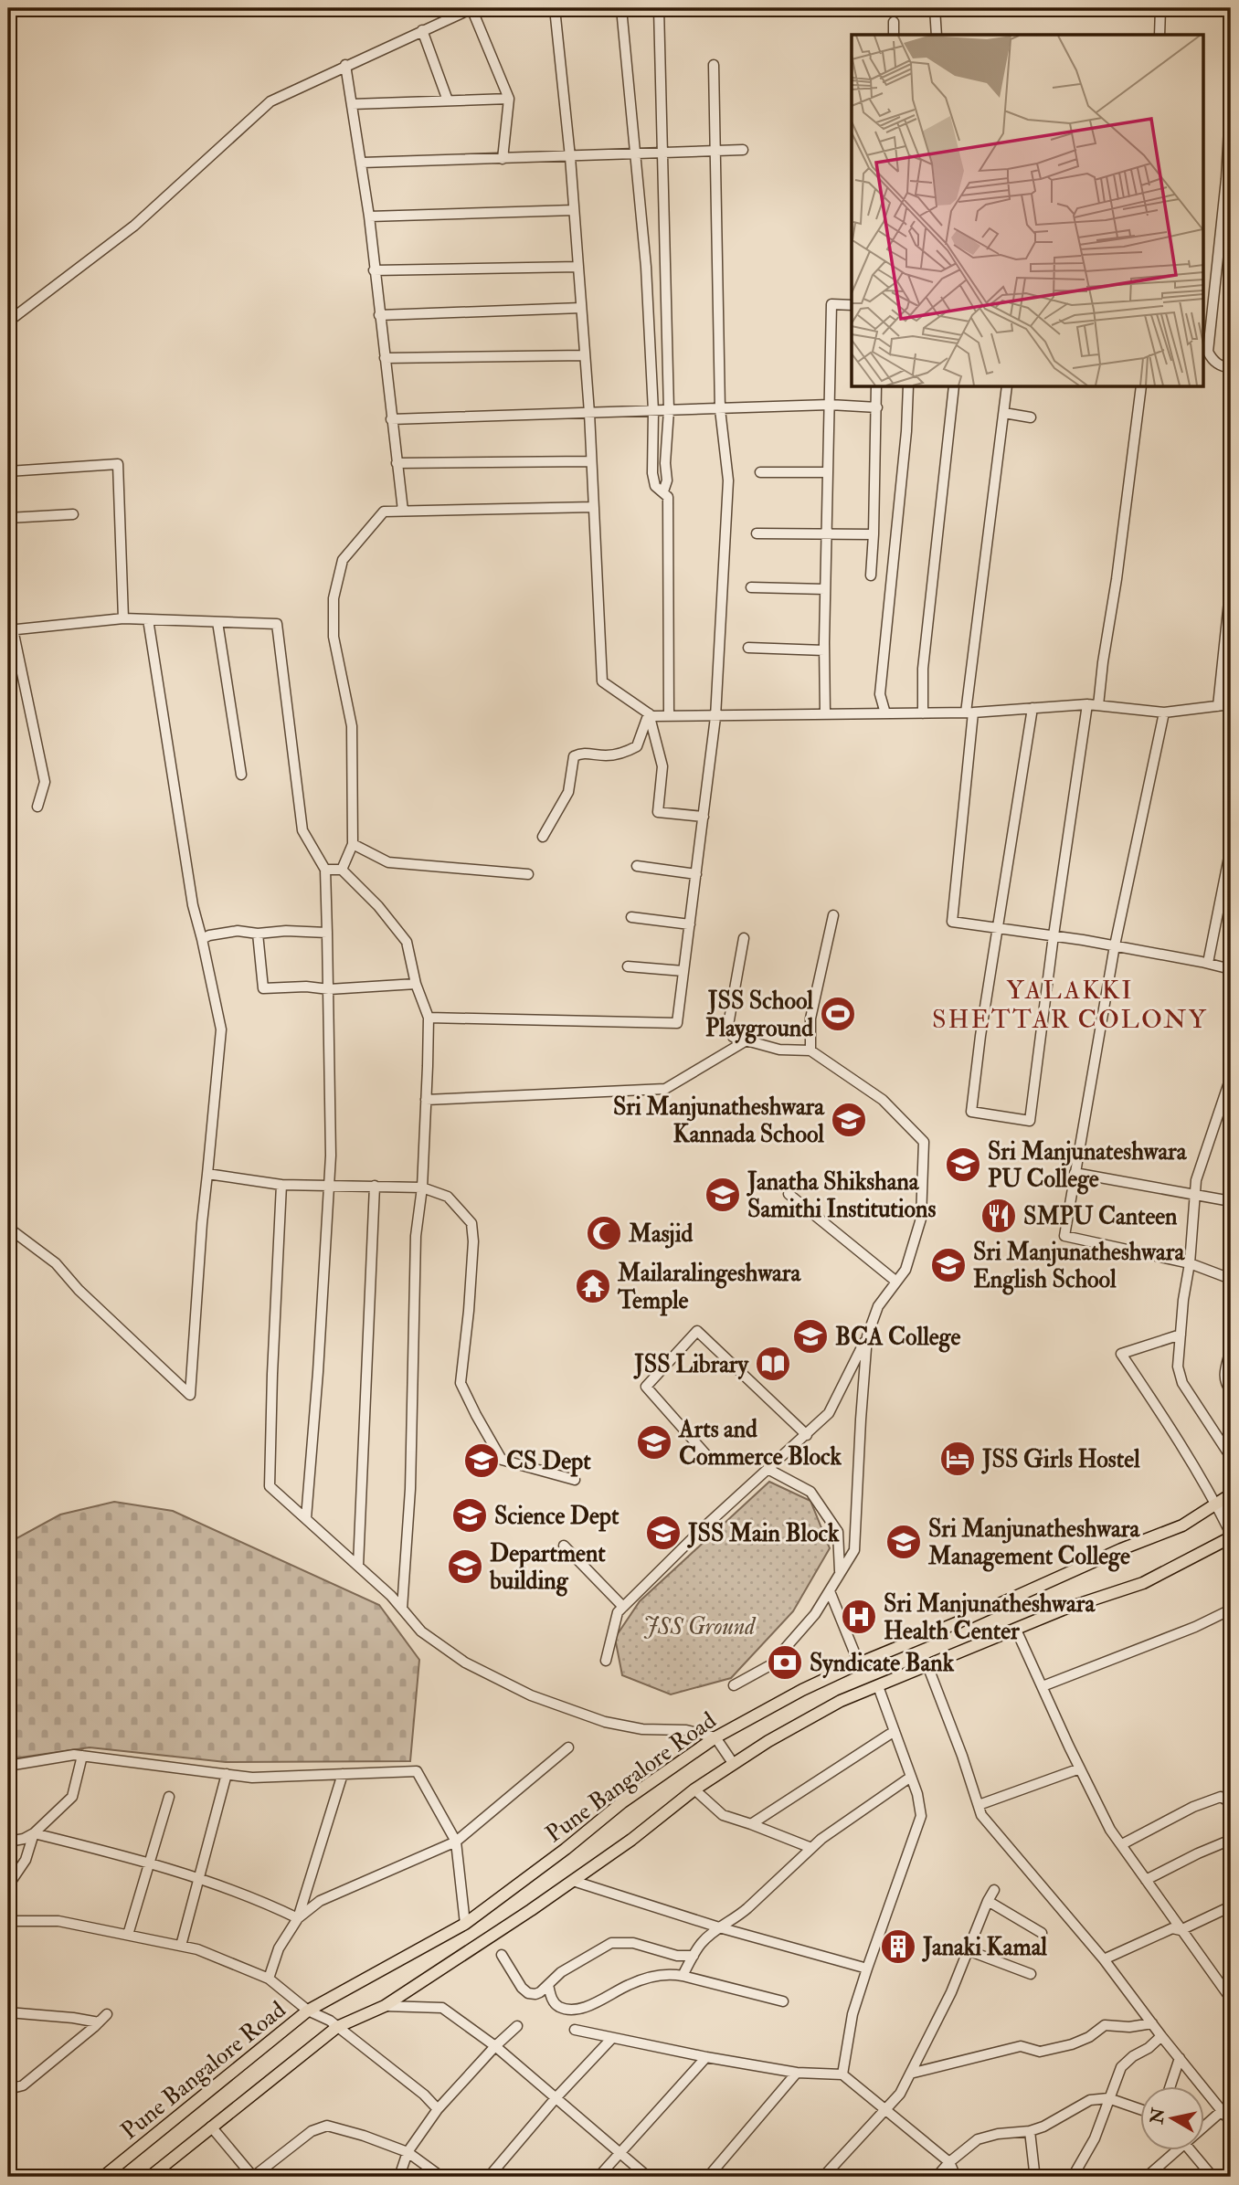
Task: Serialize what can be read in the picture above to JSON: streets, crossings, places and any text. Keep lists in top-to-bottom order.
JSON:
{
  "streets": {
    "main road": ["Pune Bangalore Road"]
  },
  "districts": ["YALAKKI SHETTAR COLONY"],
  "parks": ["JSS Ground"],
  "places": {
    "sports": ["JSS School Playground"],
    "school or university": [
      "Sri Manjunatheshwara Kannada School",
      "Sri Manjunateshwara PU College",
      "Janatha Shikshana Samithi Institutions",
      "Sri Manjunatheshwara English School",
      "BCA College",
      "Arts and Commerce Block",
      "CS Dept",
      "Science Dept",
      "JSS Main Block",
      "Sri Manjunatheshwara Management College",
      "Department building"
    ],
    "restaurant": ["SMPU Canteen"],
    "mosque": ["Masjid"],
    "temple": ["Mailaralingeshwara Temple"],
    "library": ["JSS Library"],
    "hotel": ["JSS Girls Hostel"],
    "hospital": ["Sri Manjunatheshwara Health Center"],
    "bank": ["Syndicate Bank"],
    "building": ["Janaki Kamal"]
  },
  "north": "left"
}
